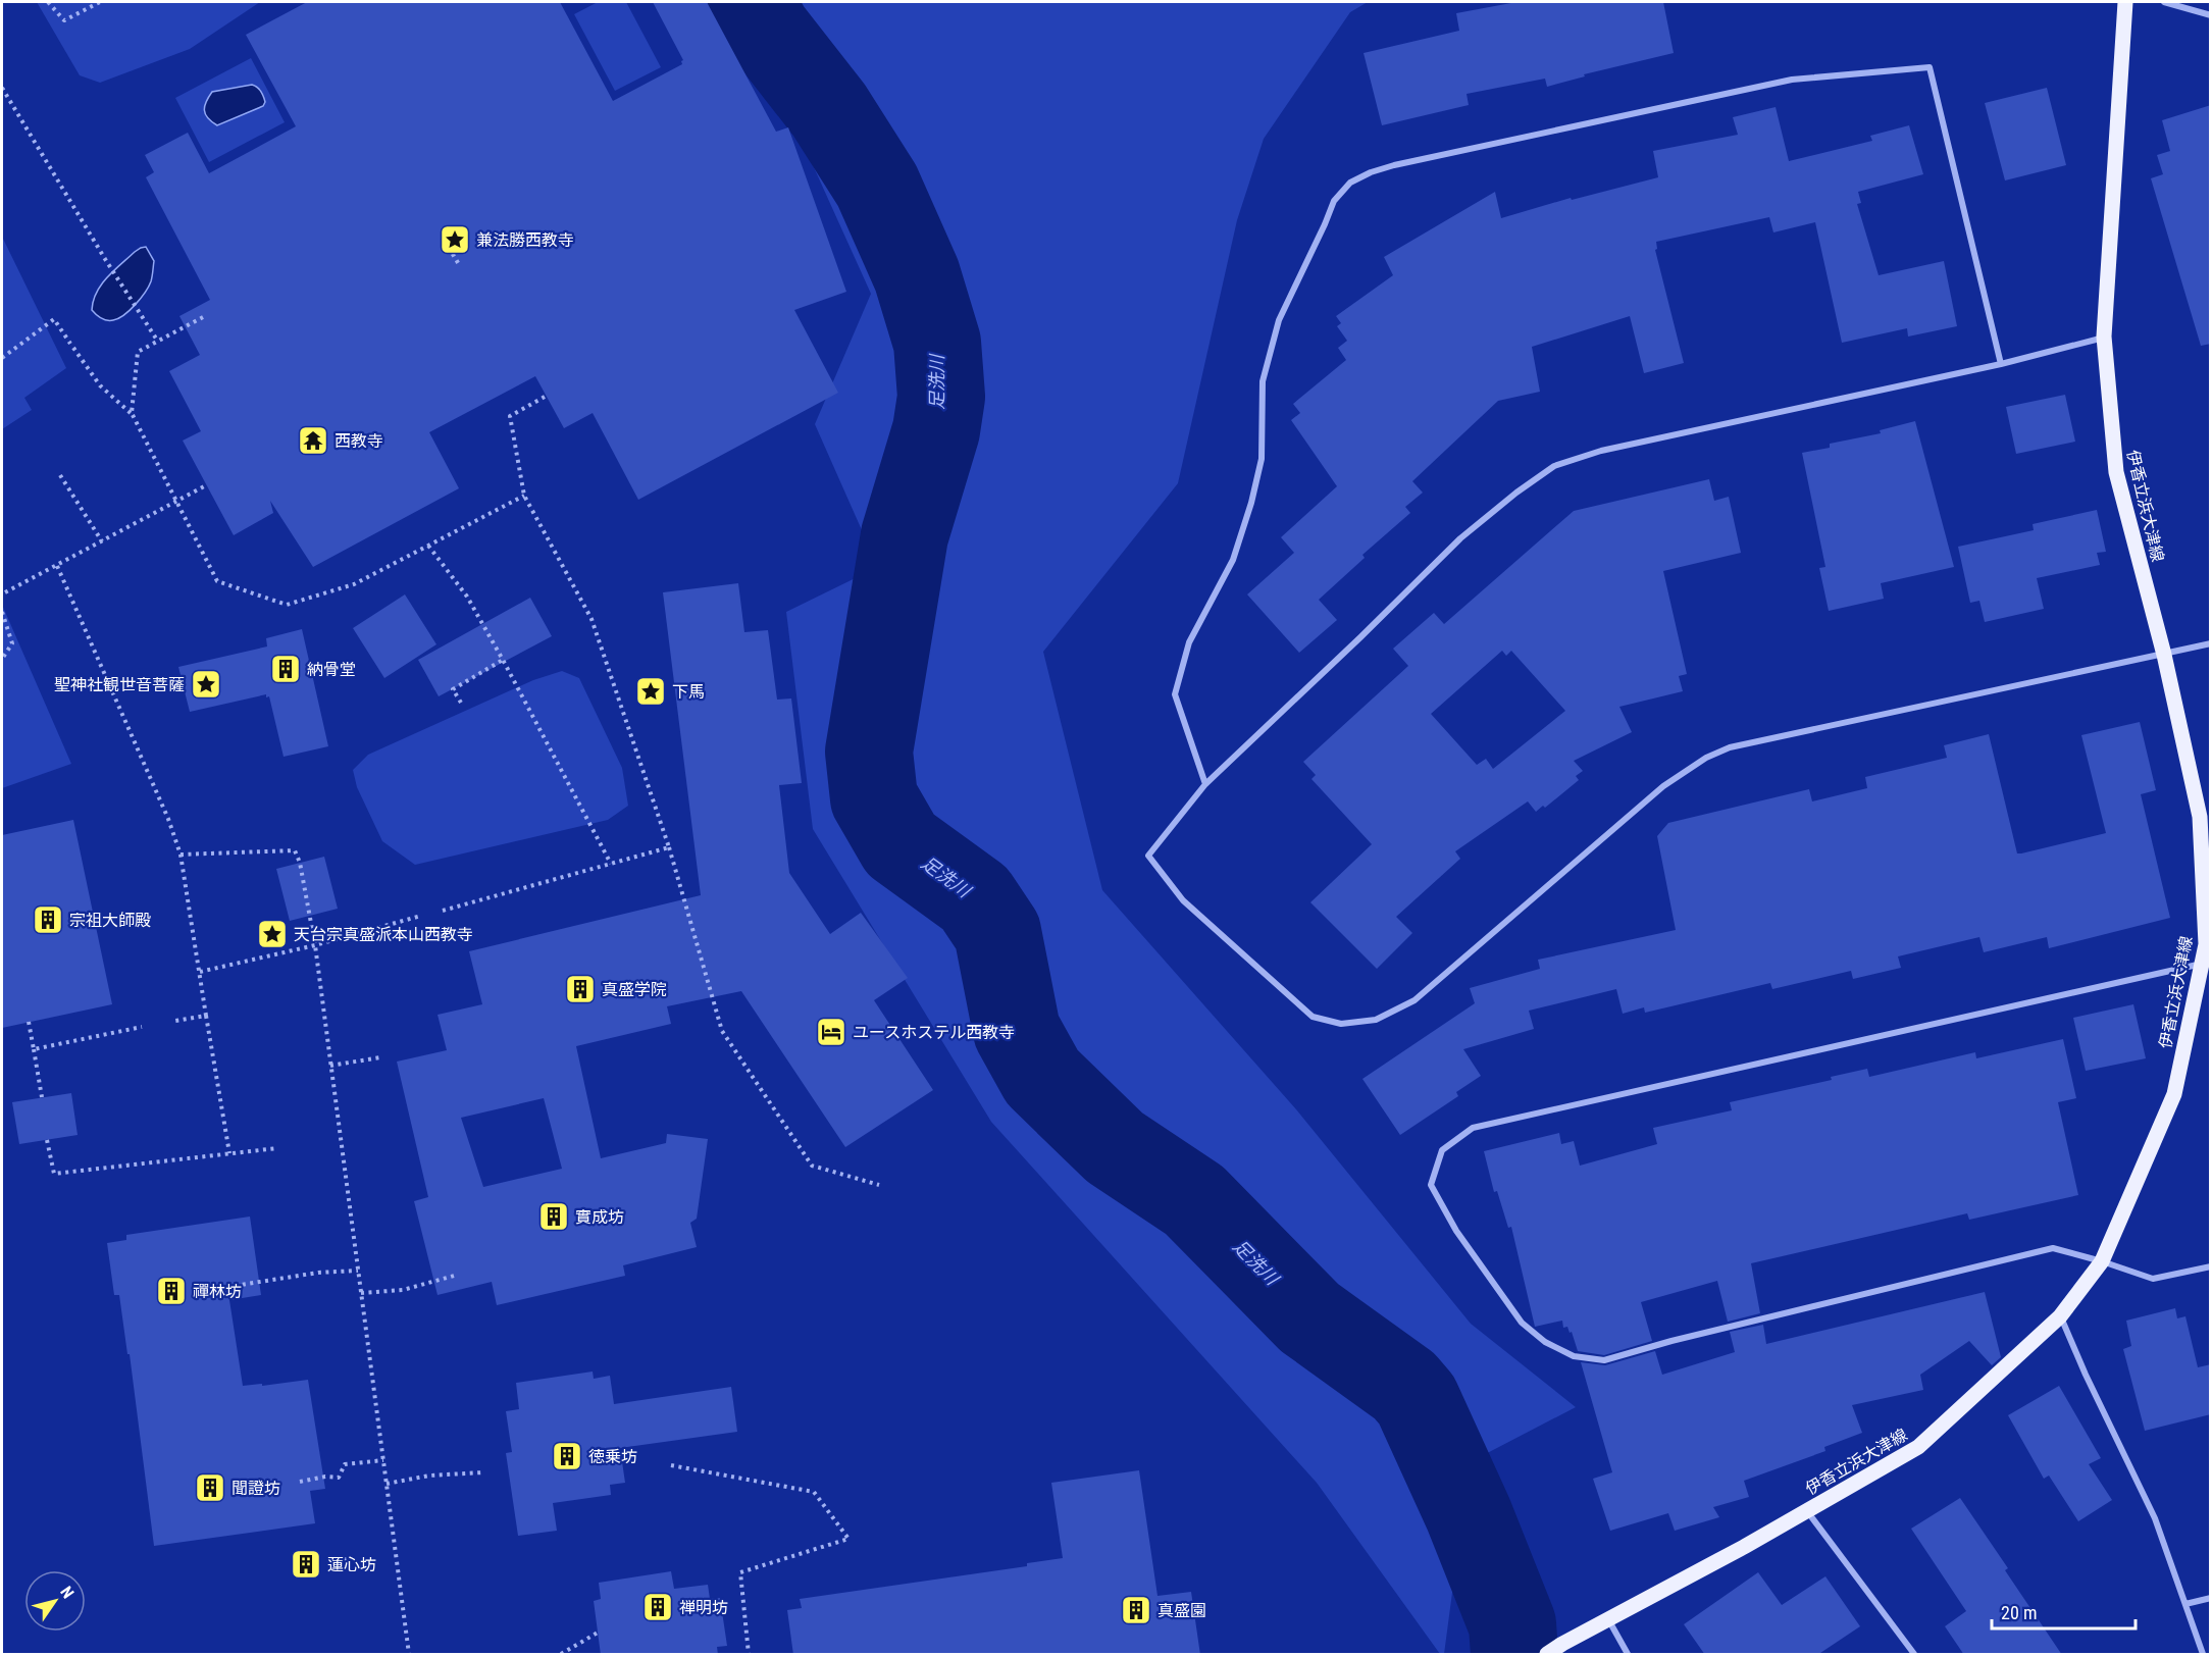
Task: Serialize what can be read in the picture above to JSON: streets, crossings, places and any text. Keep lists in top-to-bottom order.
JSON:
{
  "streets": {
    "main road": ["伊香立浜大津線"]
  },
  "water": ["足洗川"],
  "places": {
    "place": [
      "兼法勝西教寺",
      "聖神社観世音菩薩",
      "下馬",
      "天台宗真盛派本山西教寺"
    ],
    "temple": ["西教寺"],
    "building": [
      "納骨堂",
      "宗祖大師殿",
      "真盛学院",
      "實成坊",
      "禪林坊",
      "徳乗坊",
      "聞證坊",
      "蓮心坊",
      "禅明坊",
      "真盛園"
    ],
    "hotel": ["ユースホステル西教寺"]
  },
  "scale_bar": "20 m",
  "north": "top right"
}
